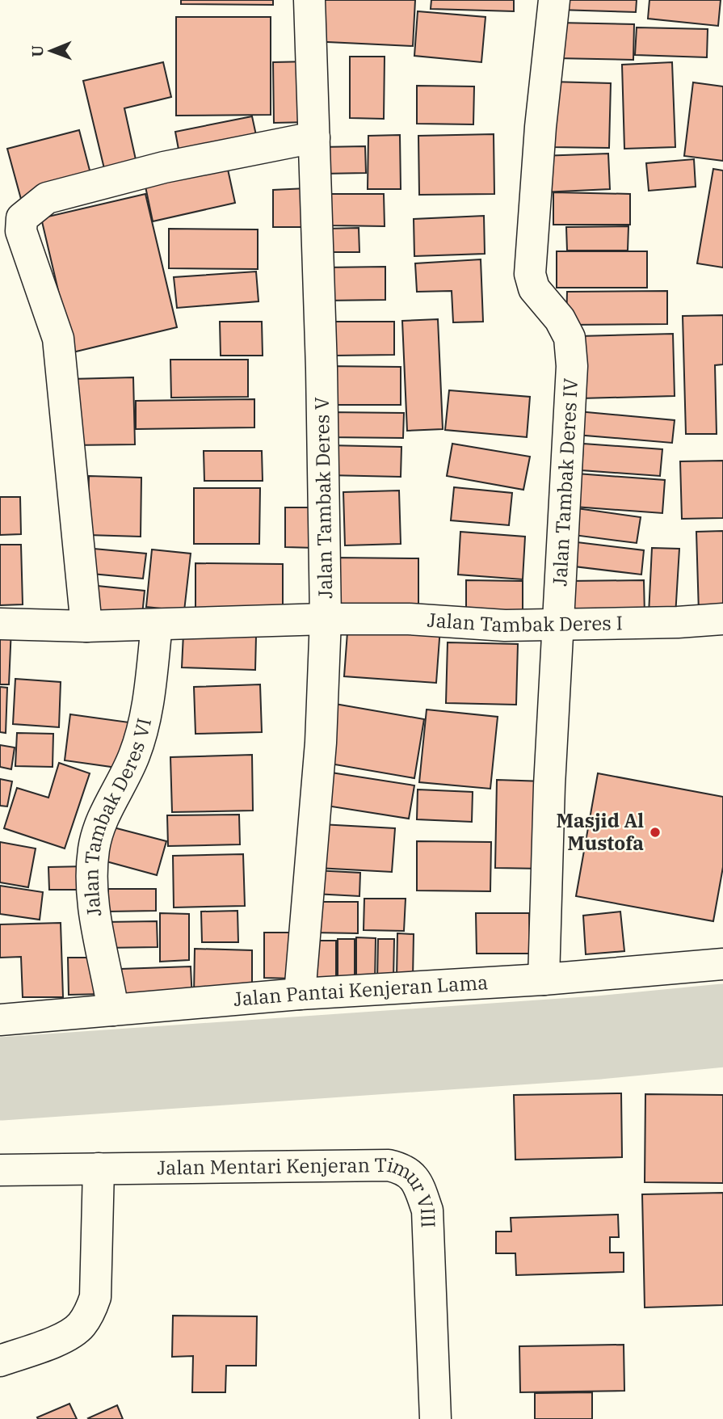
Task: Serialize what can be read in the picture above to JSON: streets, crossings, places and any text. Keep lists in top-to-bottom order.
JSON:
{
  "streets": {
    "street": [
      "Jalan Tambak Deres IV",
      "Jalan Tambak Deres V",
      "Jalan Tambak Deres I",
      "Jalan Tambak Deres VI",
      "Jalan Pantai Kenjeran Lama",
      "Jalan Mentari Kenjeran Timur VIII"
    ]
  },
  "crossings": [
    ["Jalan Tambak Deres IV", "Jalan Tambak Deres I"],
    ["Jalan Tambak Deres IV", "Jalan Pantai Kenjeran Lama"],
    ["Jalan Tambak Deres V", "Jalan Tambak Deres I"],
    ["Jalan Tambak Deres V", "Jalan Pantai Kenjeran Lama"],
    ["Jalan Tambak Deres I", "Jalan Tambak Deres VI"],
    ["Jalan Tambak Deres VI", "Jalan Pantai Kenjeran Lama"]
  ],
  "places": ["Masjid Al Mustofa"],
  "north": "left"
}
